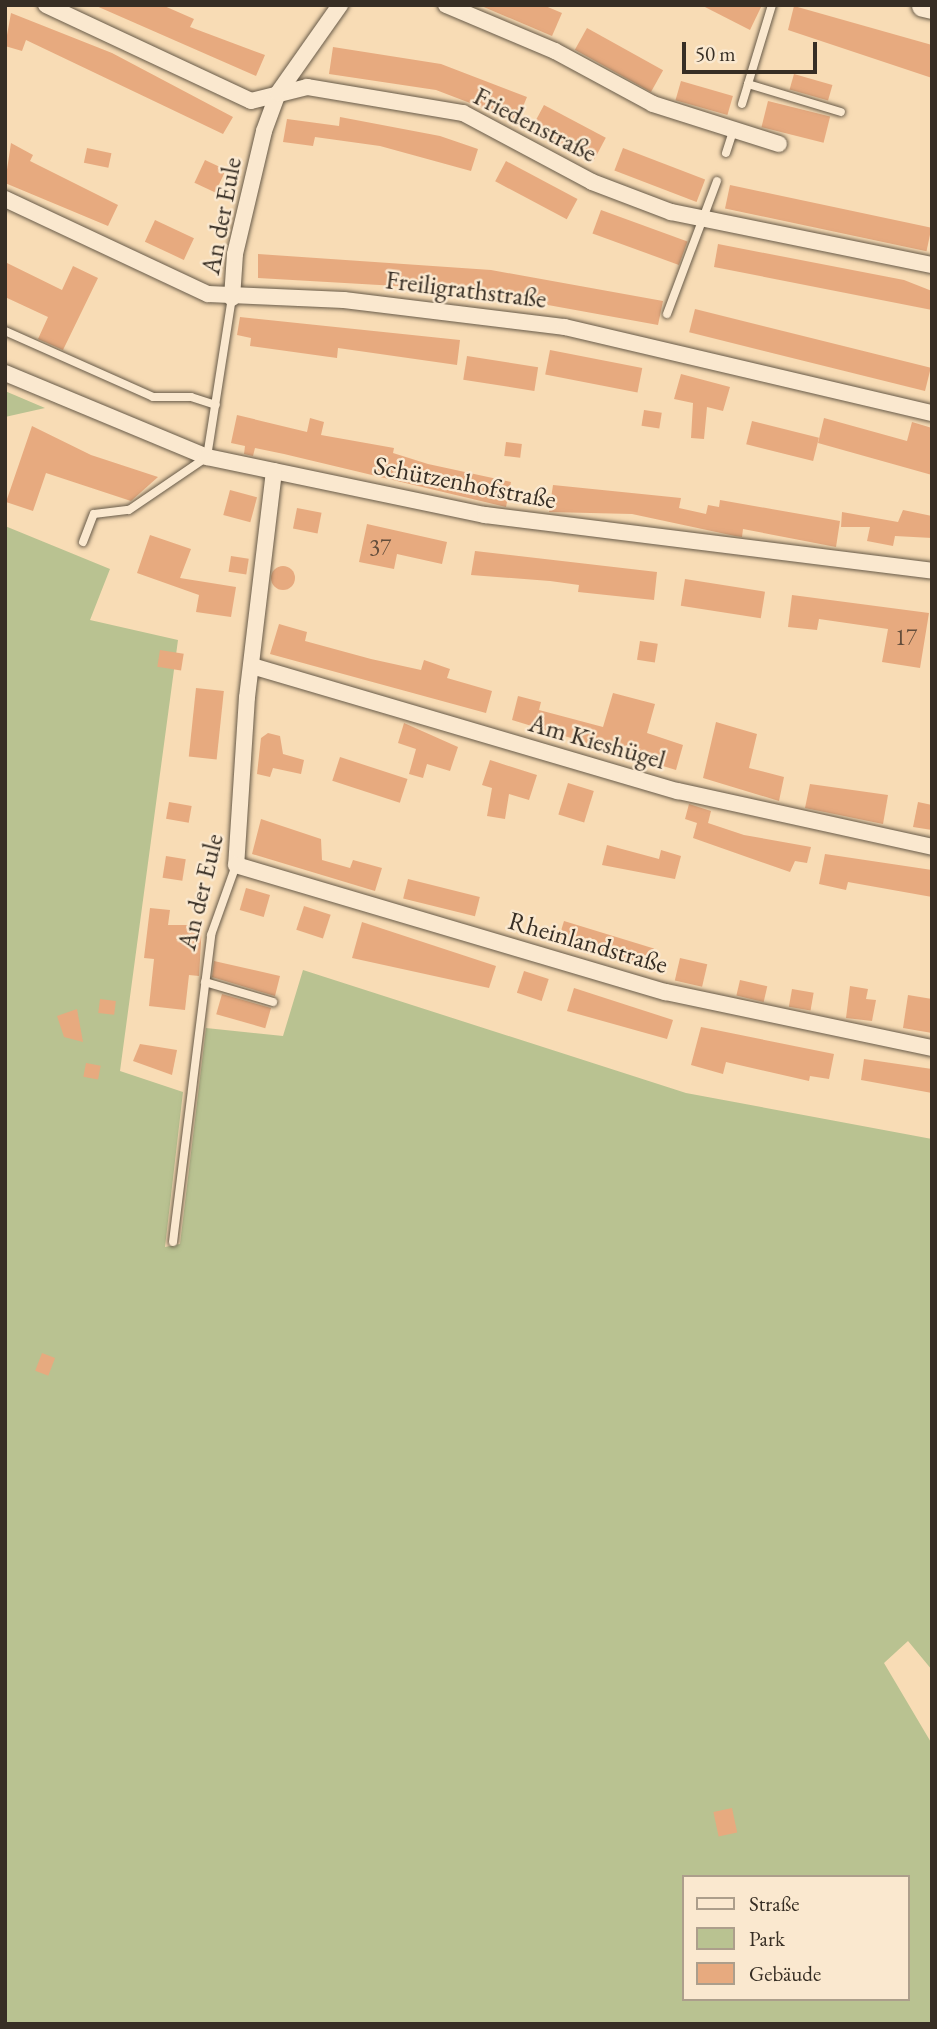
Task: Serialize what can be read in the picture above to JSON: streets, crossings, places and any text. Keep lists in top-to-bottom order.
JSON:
{
  "streets": {
    "street": [
      "Friedenstraße",
      "An der Eule",
      "Freiligrathstraße",
      "Schützenhofstraße",
      "Am Kieshügel",
      "Rheinlandstraße"
    ]
  },
  "crossings": [
    ["Friedenstraße", "An der Eule"],
    ["An der Eule", "Freiligrathstraße"],
    ["An der Eule", "Schützenhofstraße"],
    ["An der Eule", "Am Kieshügel"],
    ["An der Eule", "Rheinlandstraße"]
  ],
  "house_numbers": ["37", "17"],
  "legend": ["Straße", "Park", "Gebäude"],
  "scale_bar": "50 m"
}
